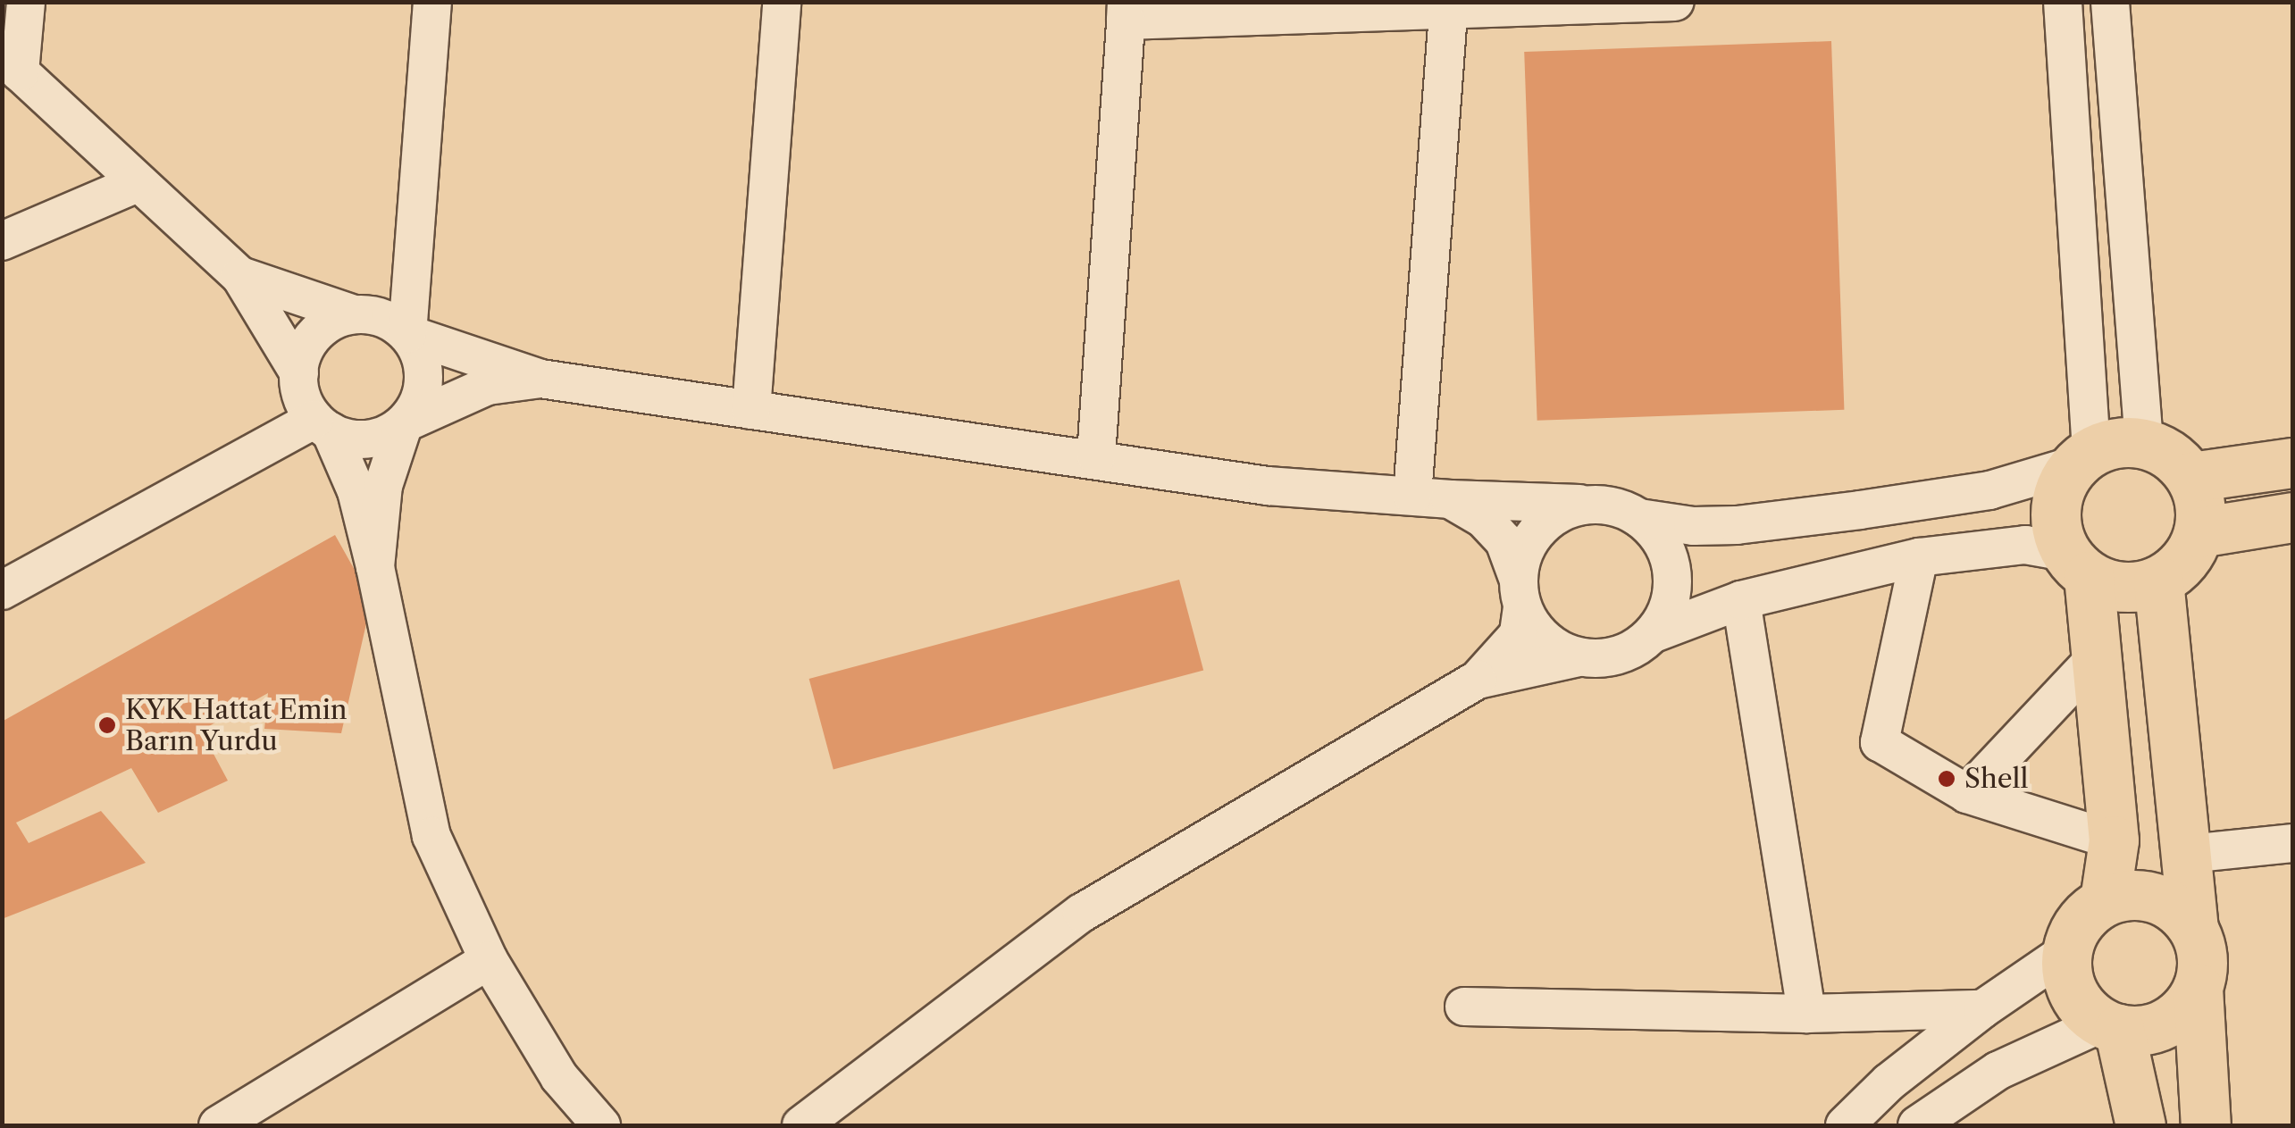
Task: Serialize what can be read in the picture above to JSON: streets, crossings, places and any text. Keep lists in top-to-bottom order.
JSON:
{
  "places": ["KYK Hattat Emin Barın Yurdu", "Shell"]
}
